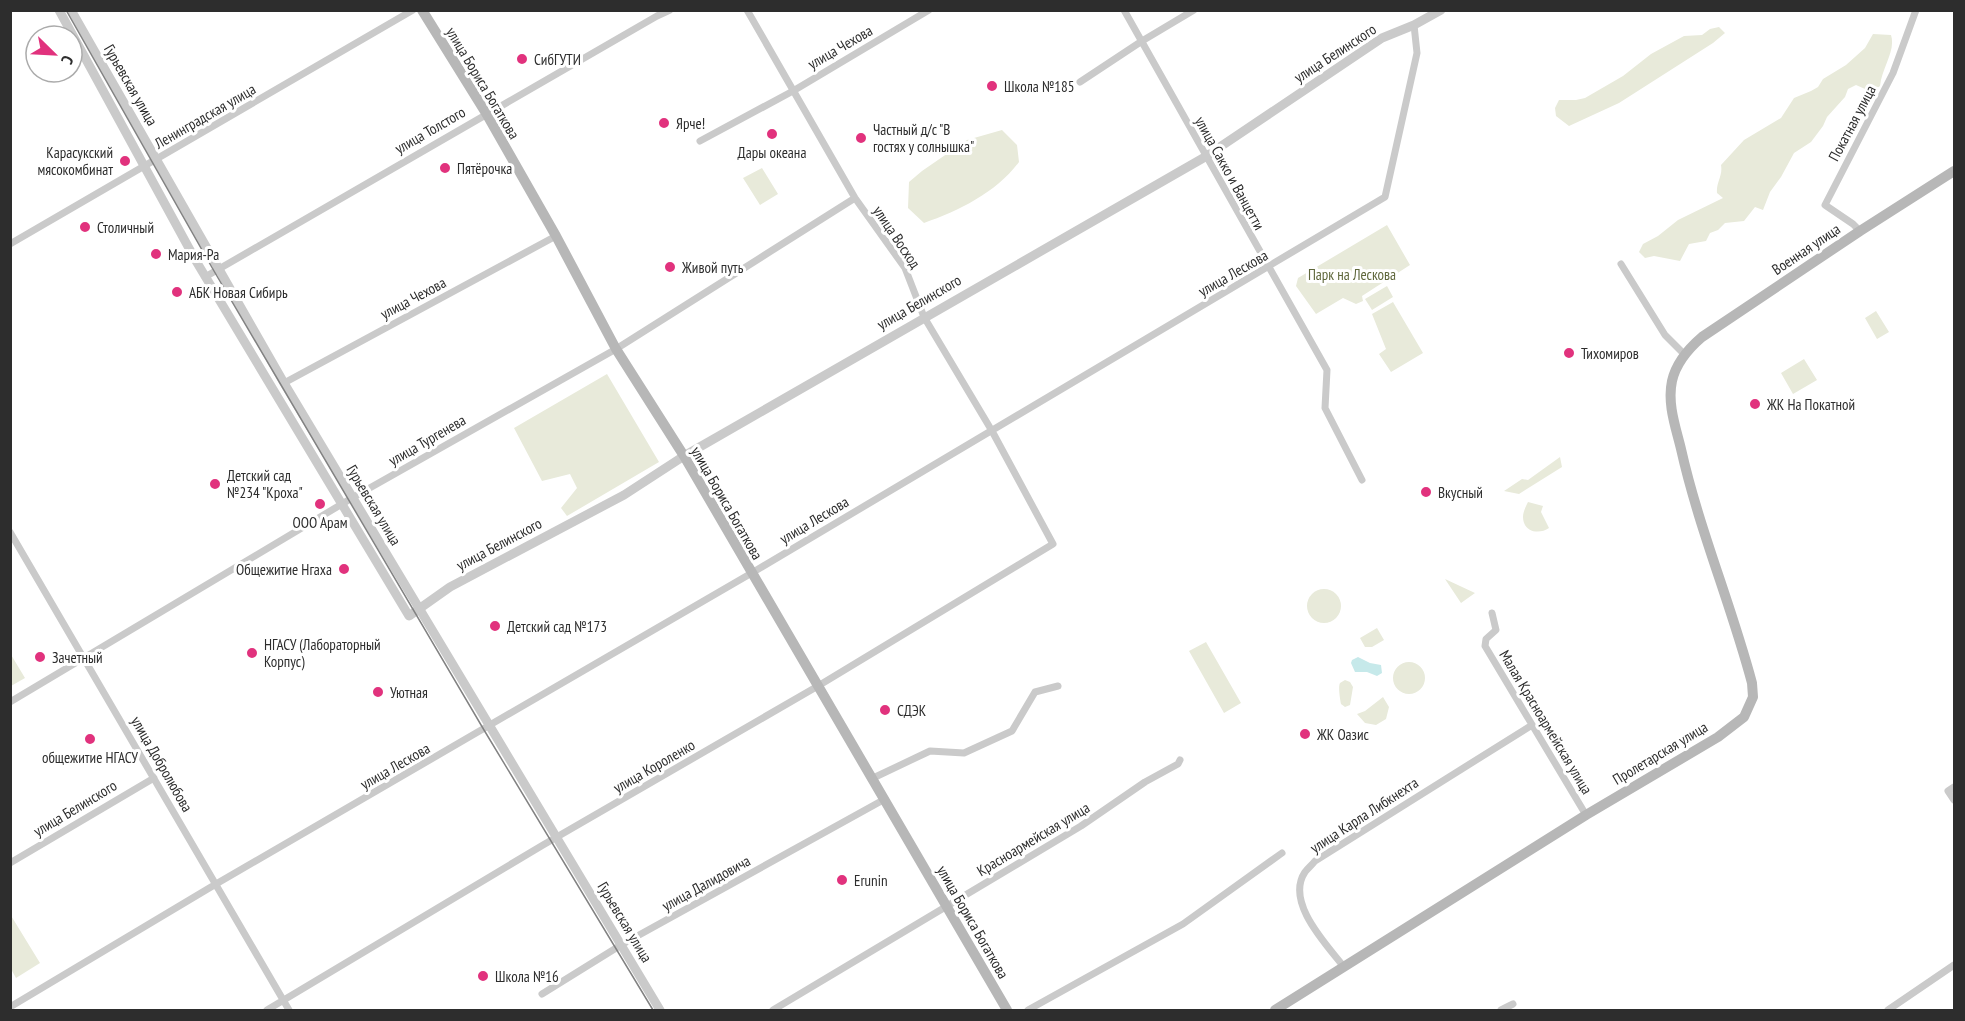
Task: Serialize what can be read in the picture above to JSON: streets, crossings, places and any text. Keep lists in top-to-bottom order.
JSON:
{
  "streets": {
    "main road": ["улица Бориса Богаткова", "Военная улица", "Пролетарская улица"],
    "street": [
      "улица Чехова",
      "улица Белинского",
      "Гурьевская улица",
      "Ленинградская улица",
      "Покатная улица",
      "улица Толстого",
      "улица Сакко и Ванцетти",
      "улица Восход",
      "улица Лескова",
      "улица Тургенева",
      "Малая Красноармейская улица",
      "улица Добролюбова",
      "улица Короленко",
      "улица Карла Либкнехта",
      "Красноармейская улица",
      "улица Далидовича"
    ]
  },
  "crossings": [
    ["улица Чехова", "улица Бориса Богаткова"],
    ["улица Чехова", "Гурьевская улица"],
    ["улица Чехова", "улица Восход"],
    ["улица Белинского", "улица Бориса Богаткова"],
    ["улица Белинского", "Гурьевская улица"],
    ["улица Белинского", "улица Сакко и Ванцетти"],
    ["улица Белинского", "улица Восход"],
    ["улица Белинского", "улица Лескова"],
    ["улица Белинского", "улица Добролюбова"],
    ["улица Бориса Богаткова", "улица Толстого"],
    ["улица Бориса Богаткова", "улица Лескова"],
    ["улица Бориса Богаткова", "улица Тургенева"],
    ["улица Бориса Богаткова", "улица Короленко"],
    ["улица Бориса Богаткова", "Красноармейская улица"],
    ["улица Бориса Богаткова", "улица Далидовича"],
    ["Гурьевская улица", "Ленинградская улица"],
    ["Гурьевская улица", "улица Толстого"],
    ["Гурьевская улица", "улица Лескова"],
    ["Гурьевская улица", "улица Тургенева"],
    ["Гурьевская улица", "улица Короленко"],
    ["Гурьевская улица", "улица Далидовича"],
    ["Покатная улица", "Военная улица"],
    ["улица Сакко и Ванцетти", "улица Лескова"],
    ["улица Восход", "улица Лескова"],
    ["улица Восход", "улица Тургенева"],
    ["улица Восход", "улица Короленко"],
    ["Военная улица", "Пролетарская улица"],
    ["улица Лескова", "улица Добролюбова"],
    ["улица Тургенева", "улица Добролюбова"],
    ["Малая Красноармейская улица", "Пролетарская улица"],
    ["Малая Красноармейская улица", "улица Карла Либкнехта"],
    ["Пролетарская улица", "улица Карла Либкнехта"],
    ["улица Добролюбова", "улица Короленко"]
  ],
  "parks": ["Парк на Лескова"],
  "places": [
    "СибГУТИ",
    "Школа №185",
    "Ярче!",
    "Дары океана",
    "Частный д/c \"В гостях у солнышка\"",
    "Карасукский мясокомбинат",
    "Пятёрочка",
    "Столичный",
    "Мария-Ра",
    "Живой путь",
    "АБК Новая Сибирь",
    "Тихомиров",
    "ЖК На Покатной",
    "Детский сад №234 \"Кроха\"",
    "Вкусный",
    "ООО Арам",
    "Общежитие Нгаха",
    "Детский сад №173",
    "НГАСУ (Лабораторный Корпус)",
    "Зачетный",
    "Уютная",
    "СДЭК",
    "ЖК Оазис",
    "общежитие НГАСУ",
    "Erunin",
    "Школа №16"
  ],
  "north": "bottom right"
}
